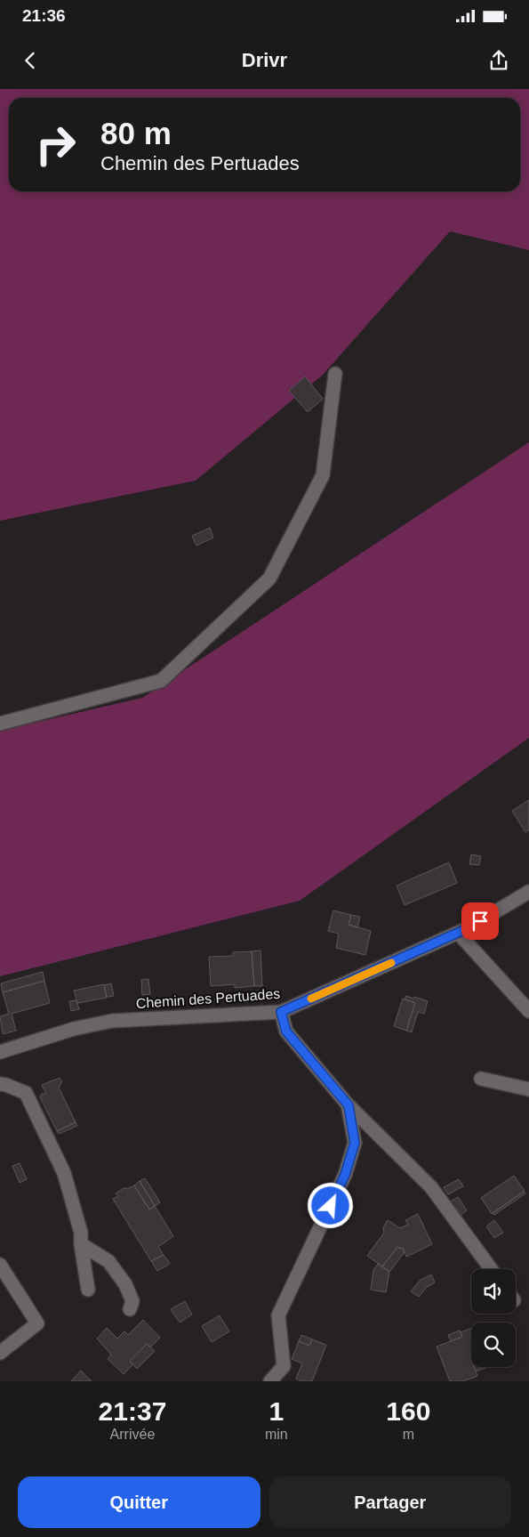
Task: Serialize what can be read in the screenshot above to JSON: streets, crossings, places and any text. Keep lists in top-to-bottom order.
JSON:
{
  "streets": {
    "street": ["Chemin des Pertuades"]
  },
  "page": {
    "status": "21:36",
    "header": "Drivr",
    "turn": ["80 m", "Chemin des Pertuades"],
    "eta": [
      "21:37",
      "Arrivée",
      "1",
      "min",
      "160",
      "m"
    ],
    "buttons": ["Quitter", "Partager"]
  }
}
